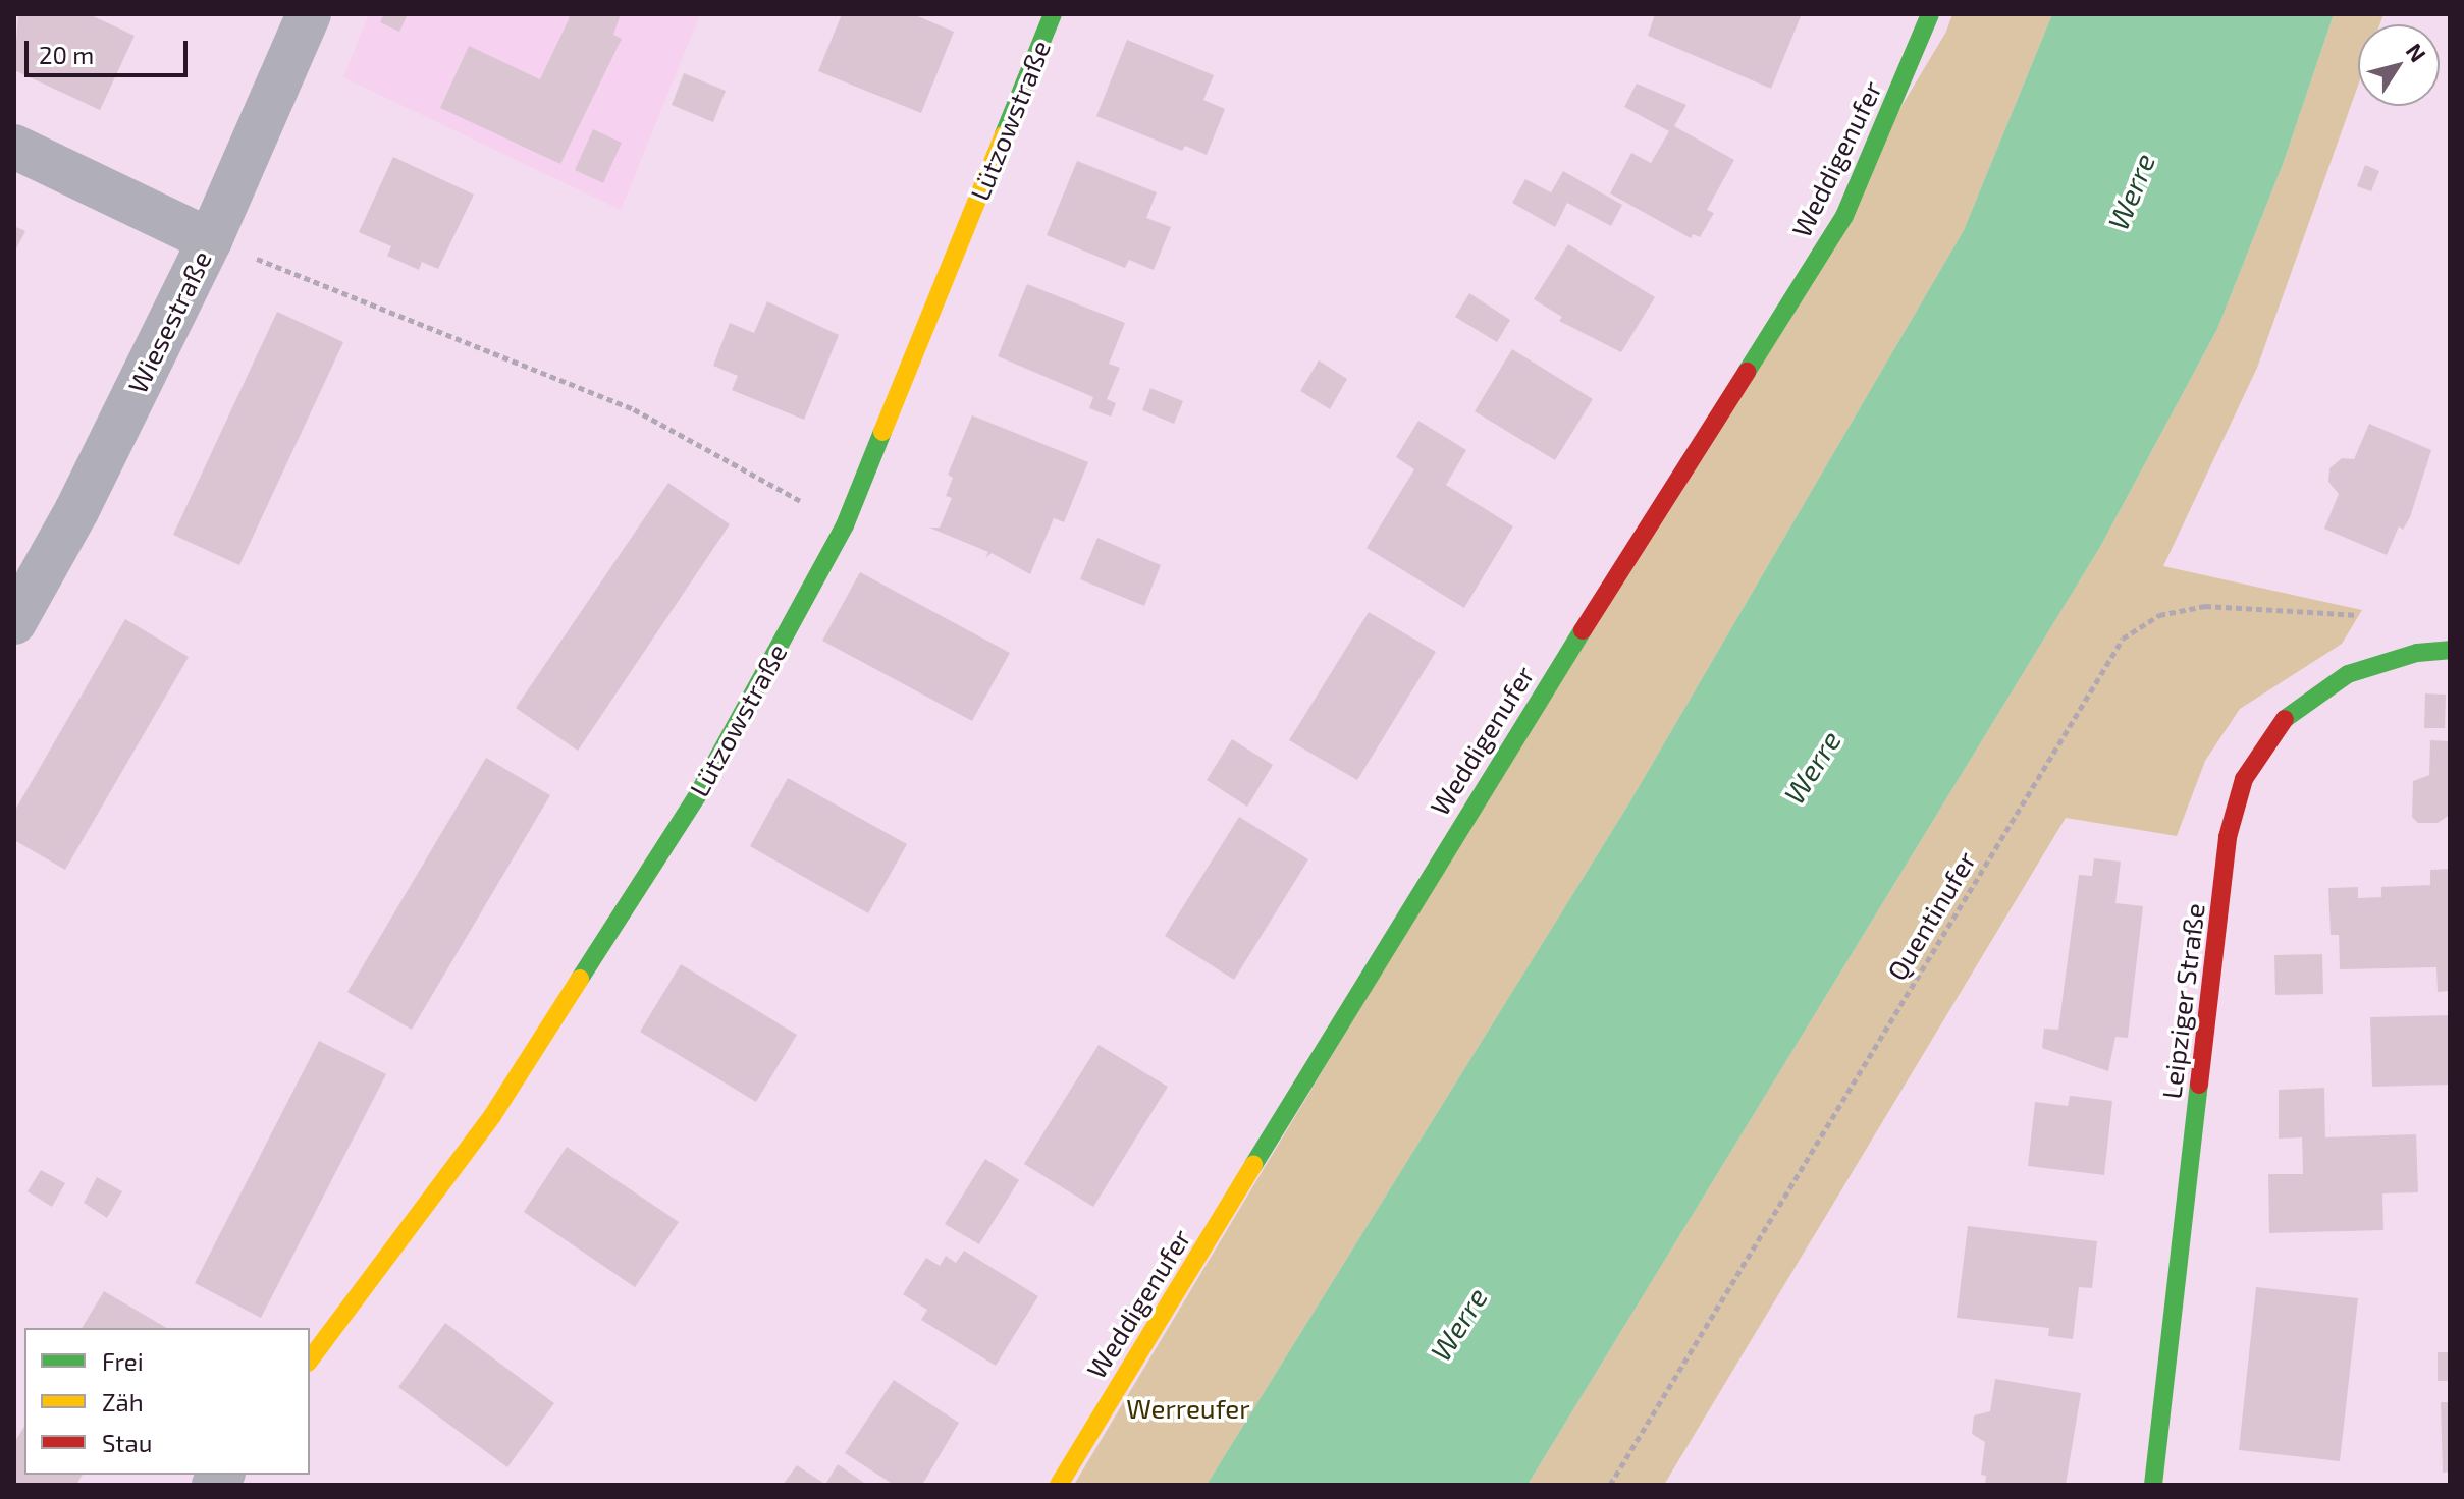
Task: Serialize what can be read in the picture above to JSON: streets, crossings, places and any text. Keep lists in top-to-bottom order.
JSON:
{
  "streets": {
    "street": [
      "Lützowstraße",
      "Weddigenufer",
      "Wiesestraße",
      "Leipziger Straße"
    ],
    "path": ["Quentinufer"]
  },
  "crossings": [
    ["Quentinufer", "Leipziger Straße"]
  ],
  "water": ["Werre"],
  "parks": ["Werreufer"],
  "legend": ["Frei", "Zäh", "Stau"],
  "scale_bar": "20 m",
  "north": "top right"
}
